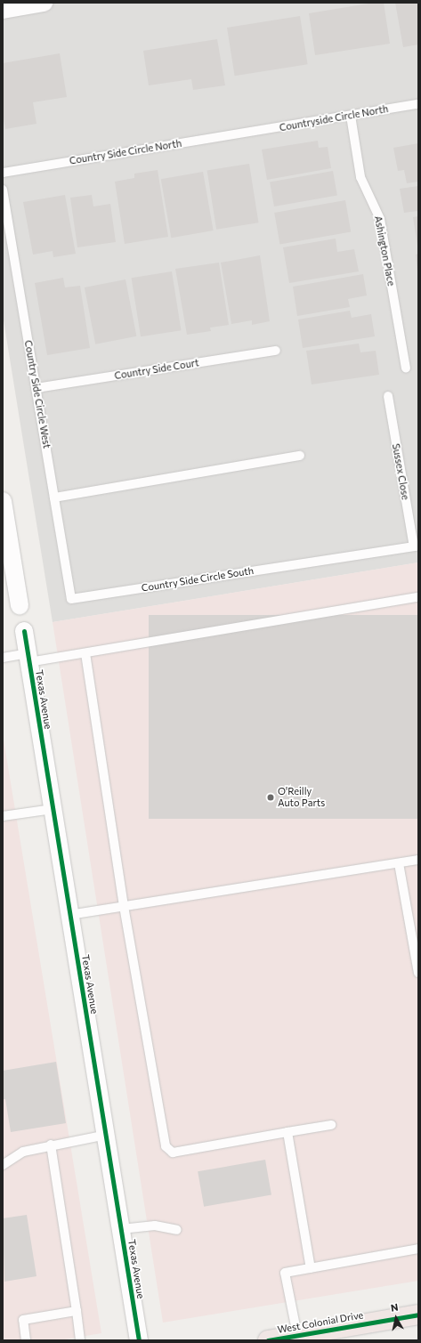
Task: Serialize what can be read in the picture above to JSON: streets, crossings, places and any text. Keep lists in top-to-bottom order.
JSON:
{
  "streets": {
    "highway": ["West Colonial Drive"],
    "street": ["Texas Avenue"],
    "lane": [
      "Countryside Circle North",
      "Country Side Circle North",
      "Ashington Place",
      "Country Side Court",
      "Country Side Circle West",
      "Sussex Close",
      "Country Side Circle South"
    ]
  },
  "crossings": [
    ["Countryside Circle North", "Country Side Circle North"],
    ["Countryside Circle North", "Ashington Place"],
    ["Country Side Court", "Country Side Circle West"],
    ["Country Side Circle West", "Country Side Circle South"],
    ["Sussex Close", "Country Side Circle South"]
  ],
  "places": ["O'Reilly Auto Parts"],
  "north": "top"
}
